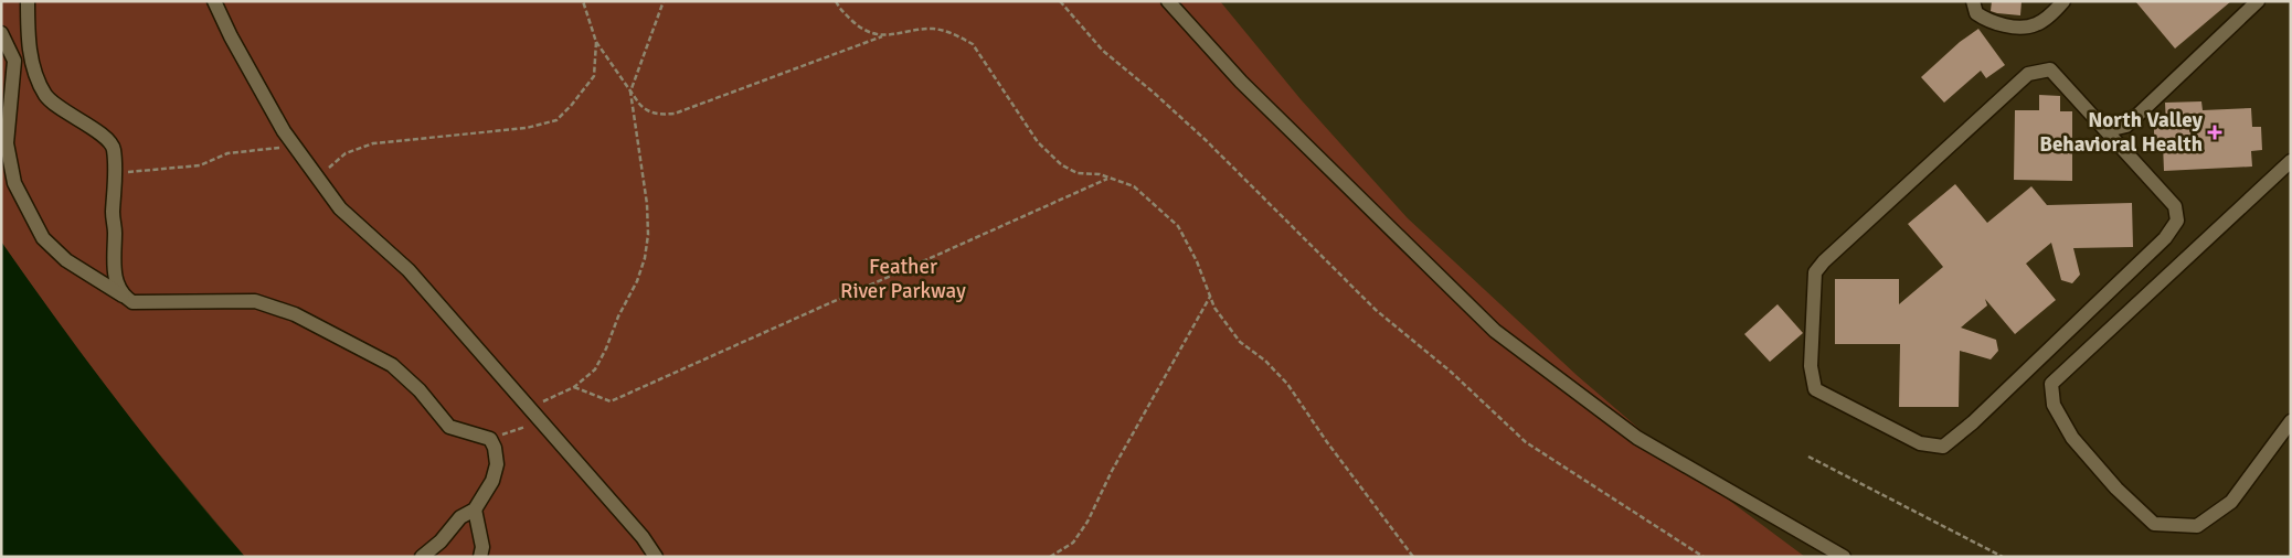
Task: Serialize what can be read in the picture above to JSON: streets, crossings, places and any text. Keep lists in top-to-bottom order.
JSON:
{
  "parks": ["Feather River Parkway"],
  "places": {
    "health": ["North Valley Behavioral Health"]
  }
}
